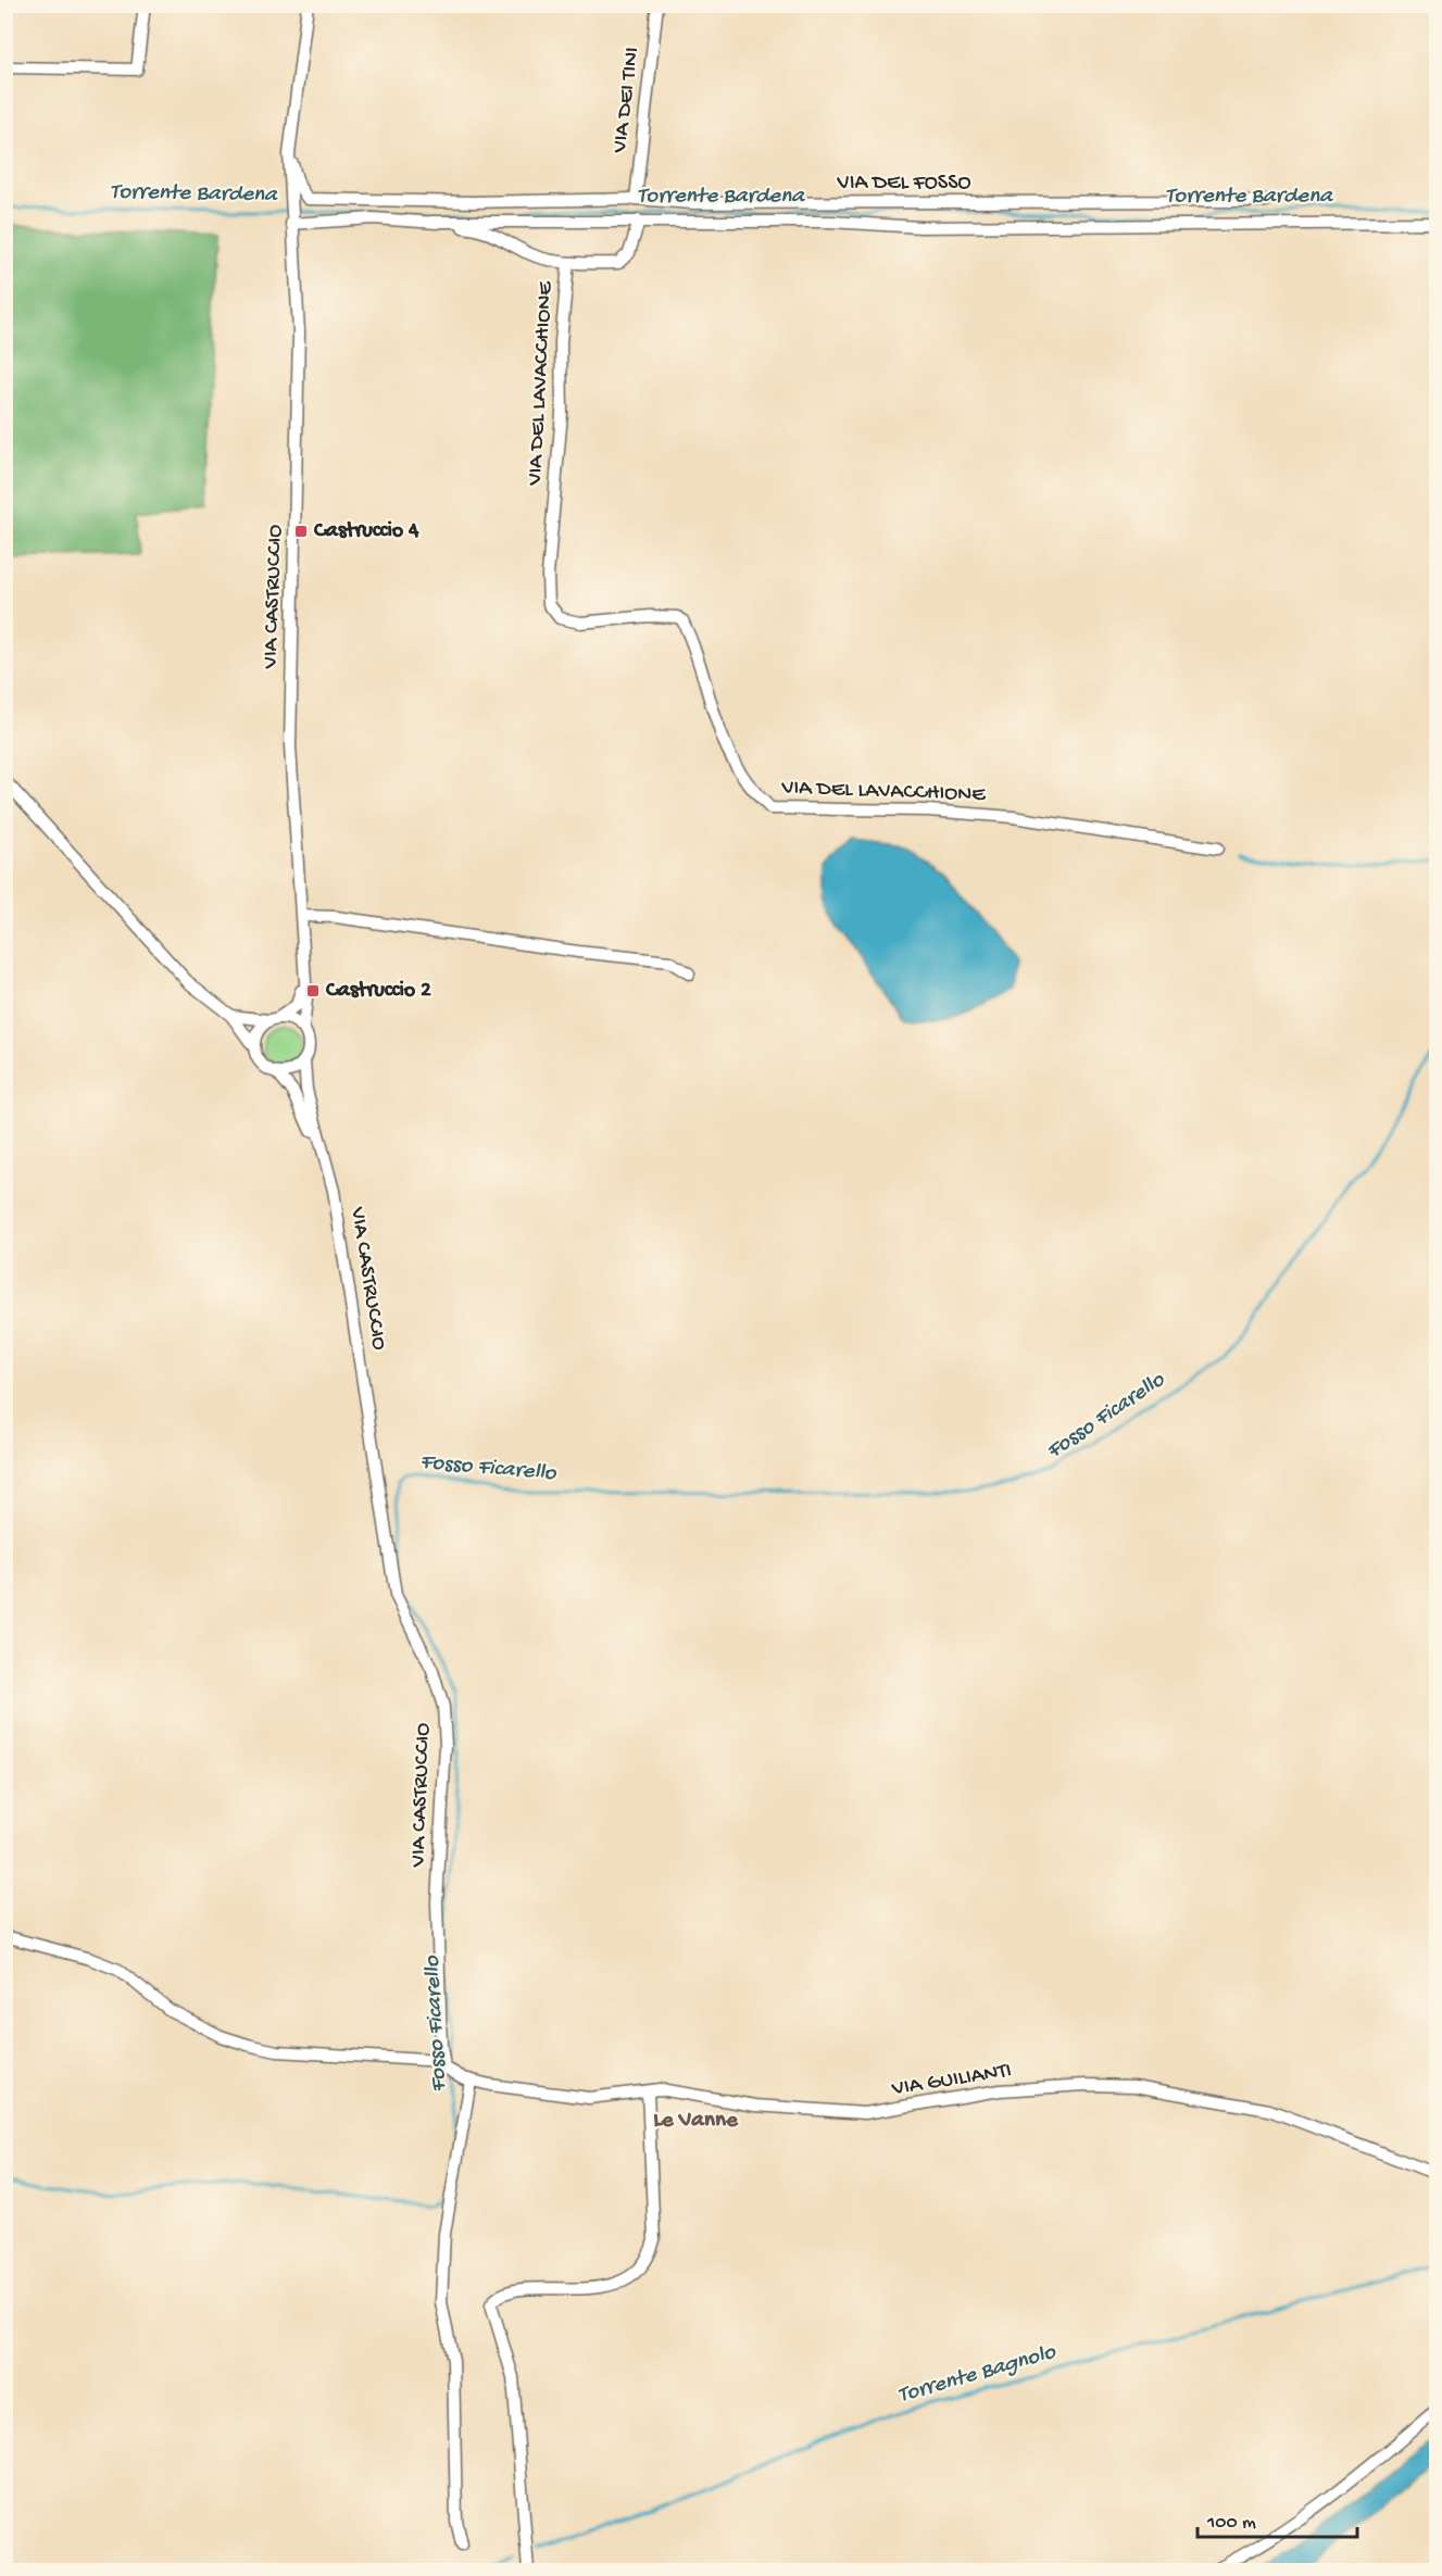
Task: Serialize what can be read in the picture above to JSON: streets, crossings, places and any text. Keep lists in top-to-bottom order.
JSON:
{
  "streets": {
    "street": [
      "VIA DEI TINI",
      "VIA DEL FOSSO",
      "VIA DEL LAVACCHIONE",
      "VIA CASTRUCCIO",
      "VIA GUILIANTI"
    ]
  },
  "crossings": [
    ["VIA DEI TINI", "VIA DEL FOSSO"],
    ["VIA DEL FOSSO", "VIA CASTRUCCIO"],
    ["VIA CASTRUCCIO", "VIA GUILIANTI"]
  ],
  "districts": ["Le Vanne"],
  "water": ["Torrente Bardena", "Fosso Ficarello", "Torrente Bagnolo"],
  "places": {
    "transit": ["Castruccio 4", "Castruccio 2"]
  },
  "scale_bar": "100 m"
}
